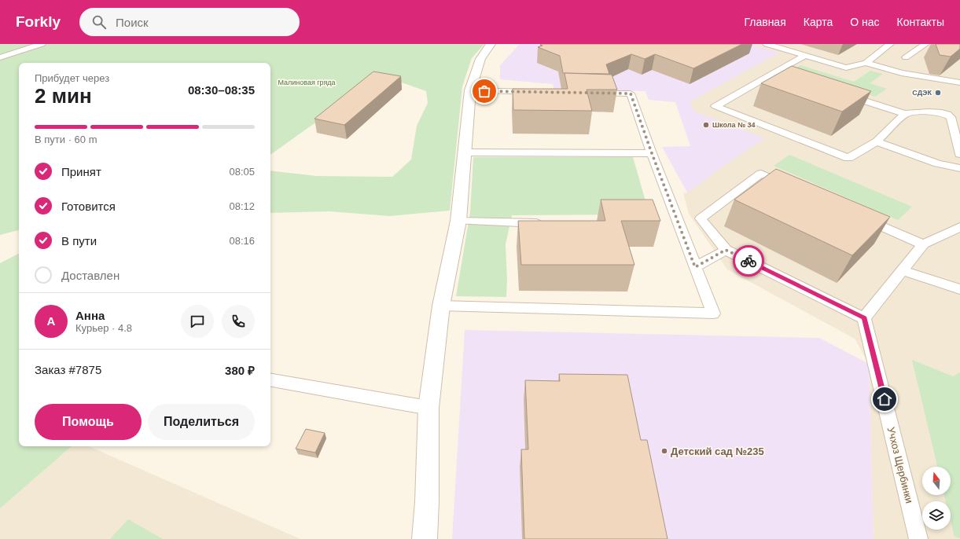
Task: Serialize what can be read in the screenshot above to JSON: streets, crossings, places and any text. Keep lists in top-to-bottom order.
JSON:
{
  "streets": {
    "lane": ["Учхоз Щербинки"]
  },
  "parks": ["Малиновая гряда"],
  "places": ["СДЭК", "Школа № 34", "Детский сад №235"],
  "north": "top",
  "page": {
    "header": "Forkly",
    "search": "Поиск",
    "nav": [
      "Главная",
      "Карта",
      "О нас",
      "Контакты"
    ],
    "heading": ["2 мин", "Прибудет через", "08:30–08:35"],
    "panel": [
      "Анна",
      "Курьер · 4.8",
      "Заказ #7875",
      "380 ₽"
    ],
    "bar": "В пути · 60 m",
    "list": [
      ["Принят", "08:05"],
      ["Готовится", "08:12"],
      ["В пути", "08:16"],
      "Доставлен"
    ],
    "round": "А",
    "buttons": ["Помощь", "Поделиться"]
  }
}
